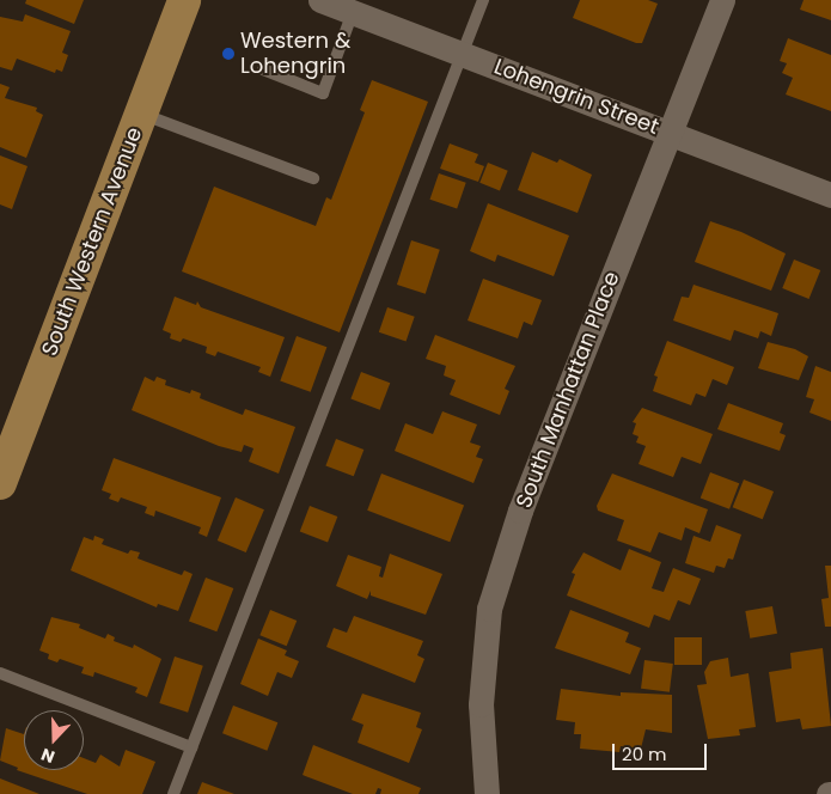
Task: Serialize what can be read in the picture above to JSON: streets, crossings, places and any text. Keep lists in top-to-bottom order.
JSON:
{
  "streets": {
    "main road": ["South Western Avenue"],
    "street": ["Lohengrin Street", "South Manhattan Place"]
  },
  "crossings": [
    ["Lohengrin Street", "South Manhattan Place"]
  ],
  "places": ["Western & Lohengrin"],
  "scale_bar": "20 m",
  "north": "bottom"
}
